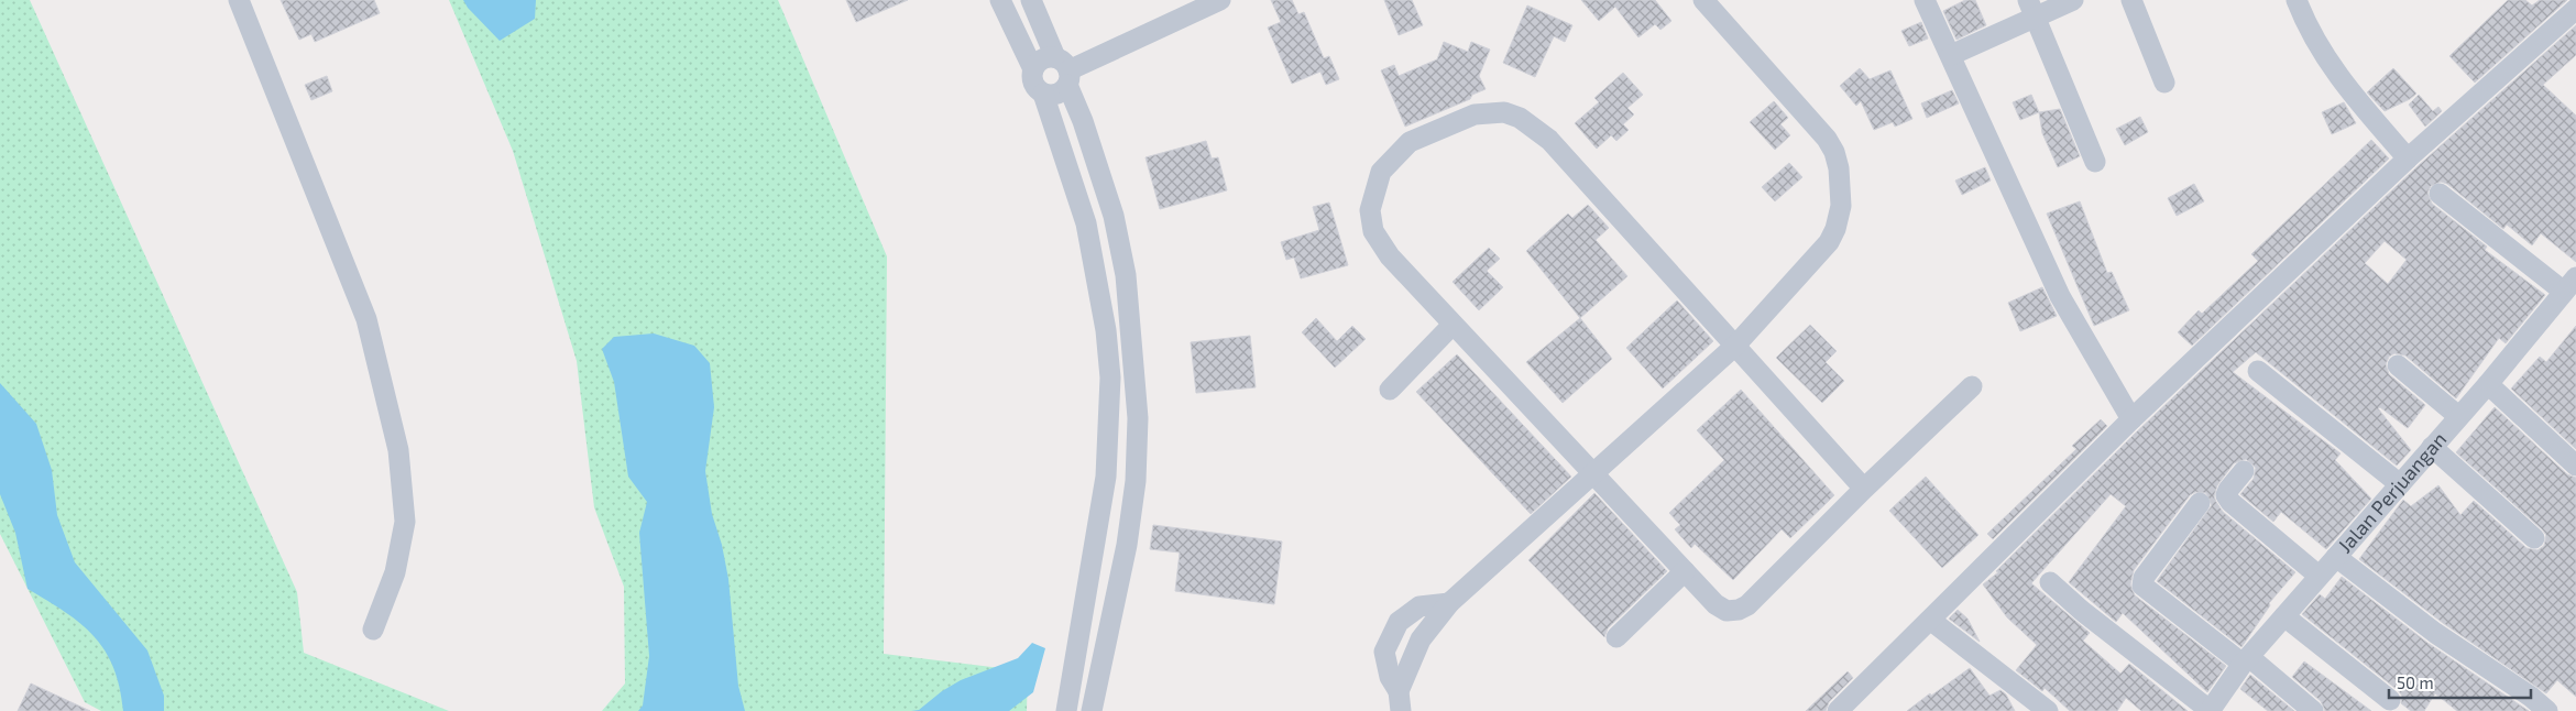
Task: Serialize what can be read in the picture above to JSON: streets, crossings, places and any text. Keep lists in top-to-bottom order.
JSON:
{
  "streets": {
    "street": ["Jalan Perjuangan"]
  },
  "scale_bar": "50 m"
}
